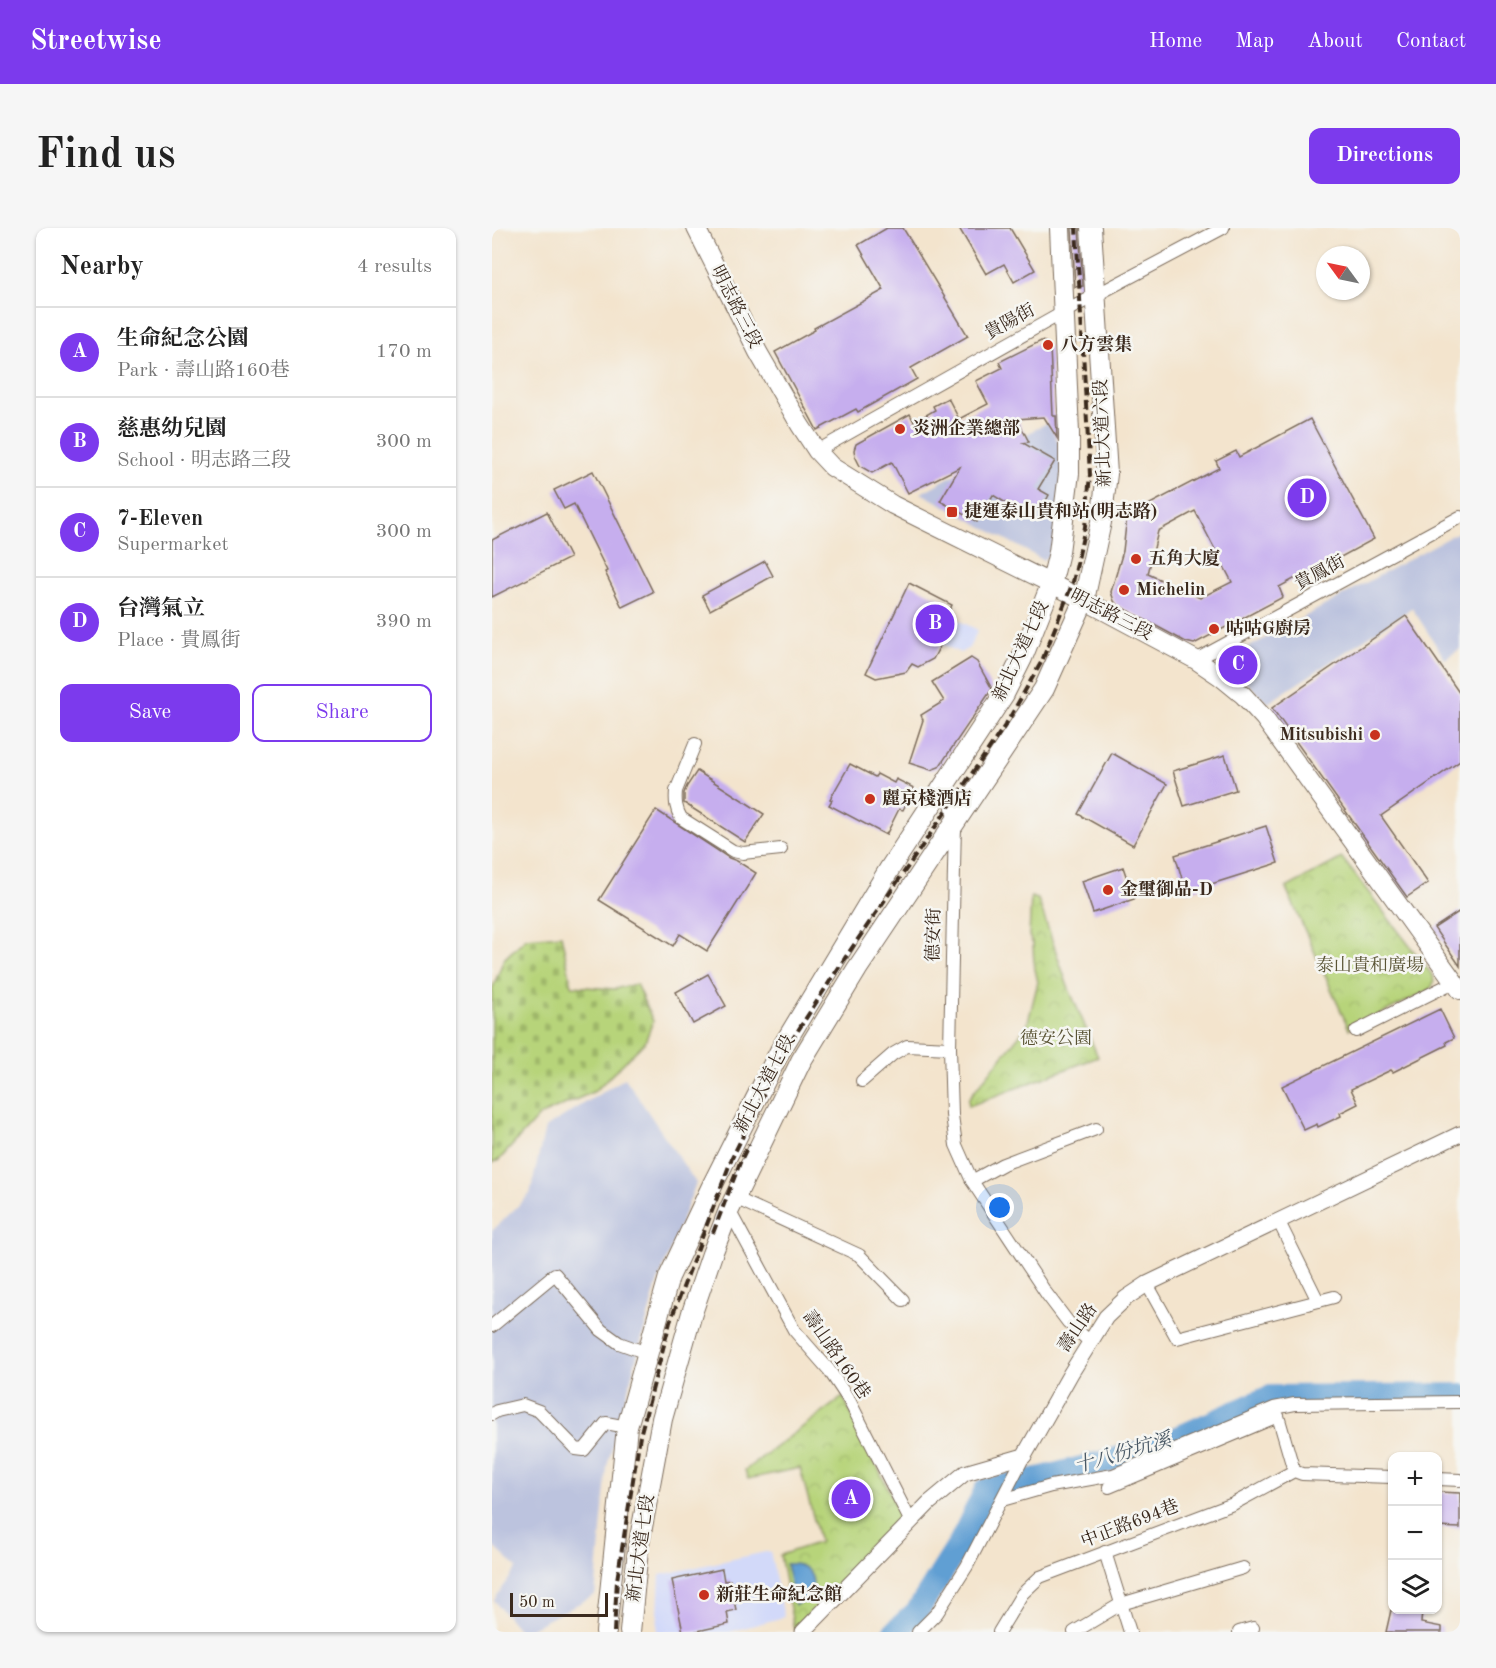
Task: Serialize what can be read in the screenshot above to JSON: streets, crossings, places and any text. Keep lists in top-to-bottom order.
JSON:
{
  "streets": {
    "main road": ["明志路三段", "新北大道六段", "新北大道七段"],
    "street": [
      "貴陽街",
      "貴鳳街",
      "德安街",
      "壽山路",
      "壽山路160巷",
      "中正路694巷"
    ]
  },
  "crossings": [
    ["明志路三段", "貴陽街"],
    ["明志路三段", "新北大道六段"],
    ["明志路三段", "貴鳳街"],
    ["明志路三段", "新北大道七段"],
    ["貴陽街", "新北大道六段"],
    ["新北大道六段", "新北大道七段"],
    ["新北大道七段", "德安街"],
    ["新北大道七段", "壽山路160巷"],
    ["德安街", "壽山路"]
  ],
  "water": ["十八份坑溪"],
  "parks": ["泰山貴和廣場", "德安公園"],
  "places": {
    "other": [
      "八方雲集",
      "炎洲企業總部",
      "五角大廈",
      "Michelin",
      "咕咕G廚房",
      "Mitsubishi",
      "麗京棧酒店",
      "金璽御品-D",
      "新莊生命紀念館"
    ],
    "transit": ["捷運泰山貴和站(明志路)"]
  },
  "scale_bar": "50 m",
  "north": "top left",
  "page": {
    "header": "Streetwise",
    "nav": [
      "Home",
      "Map",
      "About",
      "Contact"
    ],
    "buttons": [
      "Directions",
      ["Save", "Share"]
    ],
    "title": "Find us",
    "heading": ["Nearby", "4 results"],
    "list": [
      {
        "mark": "A",
        "name": "生命紀念公園",
        "note": "Park · 壽山路160巷",
        "value": "170 m"
      },
      {
        "mark": "B",
        "name": "慈惠幼兒園",
        "note": "School · 明志路三段",
        "value": "300 m"
      },
      {
        "mark": "C",
        "name": "7-Eleven",
        "note": "Supermarket",
        "value": "300 m"
      },
      {
        "mark": "D",
        "name": "台灣氣立",
        "note": "Place · 貴鳳街",
        "value": "390 m"
      }
    ],
    "pins": [
      "D",
      "B",
      "C",
      "A"
    ],
    "map_buttons": ["+", "−"],
    "scale": "50 m"
  }
}
